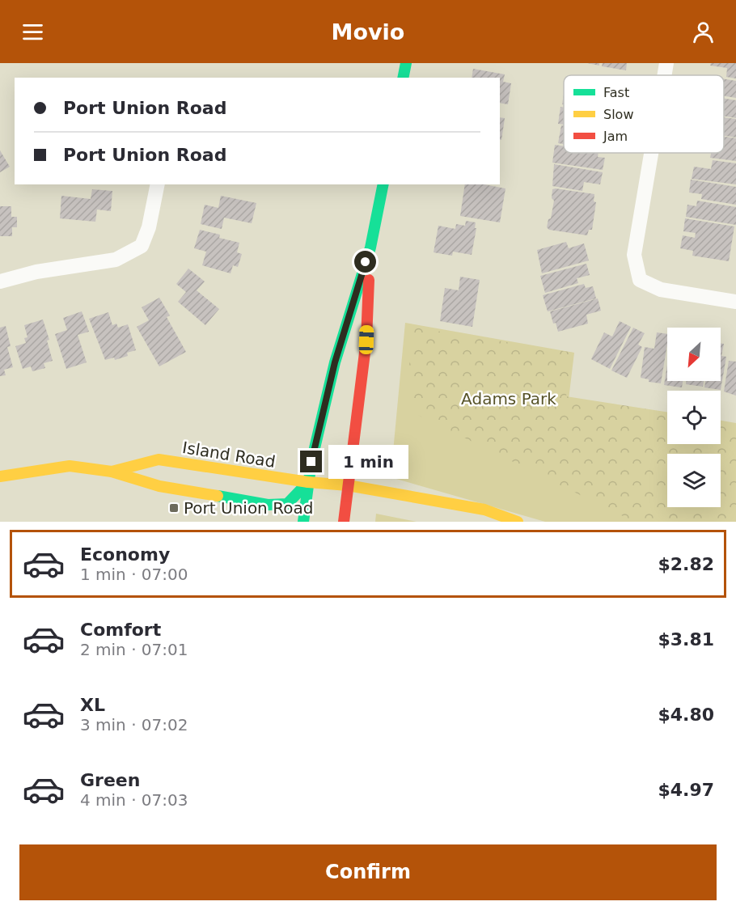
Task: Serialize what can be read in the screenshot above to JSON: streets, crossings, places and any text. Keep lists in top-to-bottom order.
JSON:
{
  "streets": {
    "main road": ["Island Road"]
  },
  "parks": ["Adams Park"],
  "places": {
    "transit": ["Port Union Road"]
  },
  "legend": ["Fast", "Slow", "Jam"],
  "north": "bottom left",
  "page": {
    "header": "Movio",
    "banner": ["Port Union Road", "Port Union Road"],
    "bubble": "1 min",
    "list": [
      {
        "name": "Economy",
        "note": "1 min · 07:00",
        "value": "$2.82"
      },
      {
        "name": "Comfort",
        "note": "2 min · 07:01",
        "value": "$3.81"
      },
      {
        "name": "XL",
        "note": "3 min · 07:02",
        "value": "$4.80"
      },
      {
        "name": "Green",
        "note": "4 min · 07:03",
        "value": "$4.97"
      }
    ],
    "buttons": "Confirm"
  }
}
